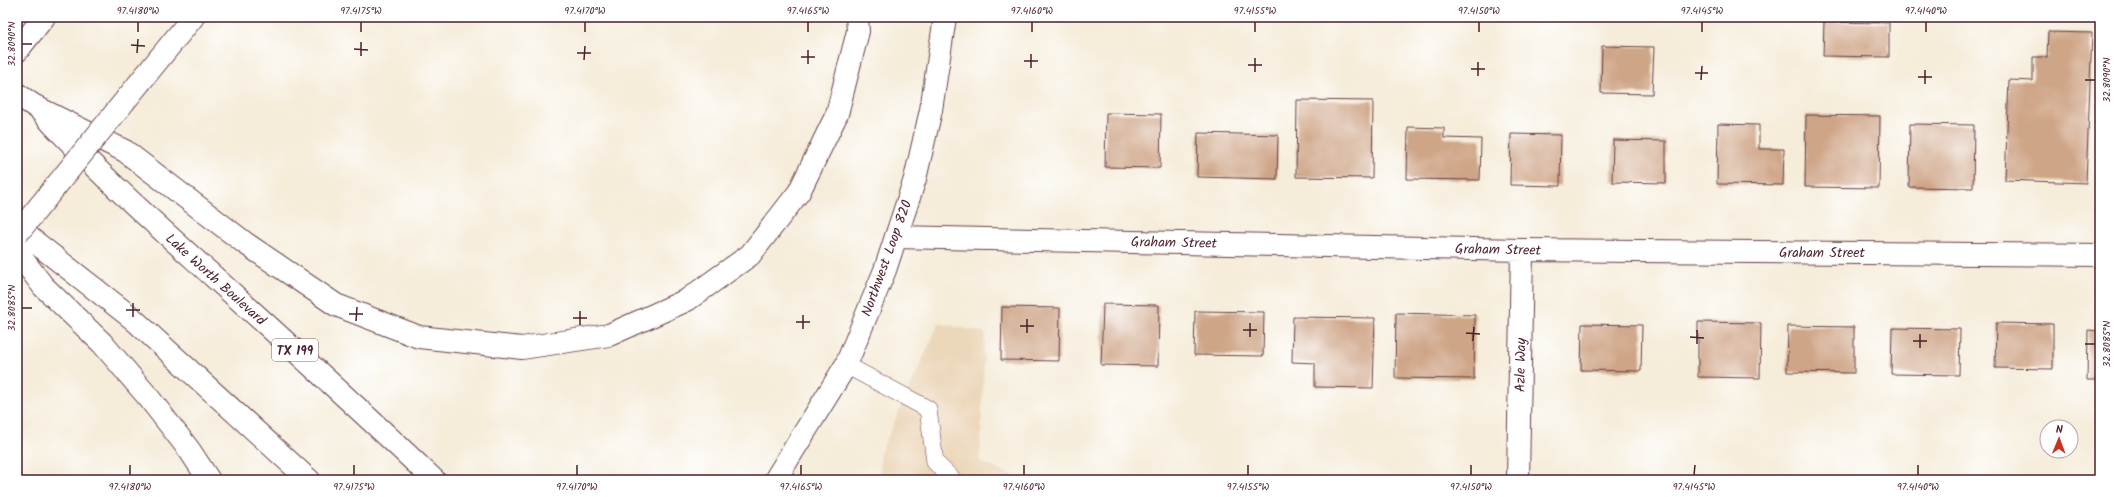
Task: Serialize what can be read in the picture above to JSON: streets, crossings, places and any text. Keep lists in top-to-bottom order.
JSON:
{
  "streets": {
    "main road": [
      "Graham Street",
      "Northwest Loop 820",
      "Lake Worth Boulevard",
      "TX 199",
      "Azle Way"
    ]
  },
  "crossings": [
    ["Graham Street", "Northwest Loop 820"],
    ["Graham Street", "Azle Way"]
  ],
  "north": "top",
  "coordinates": [
    "97.4180°W",
    "97.4175°W",
    "97.4170°W",
    "97.4165°W",
    "97.4160°W",
    "97.4155°W",
    "97.4150°W",
    "97.4145°W",
    "97.4140°W",
    "32.8090°N",
    "32.8085°N"
  ]
}
